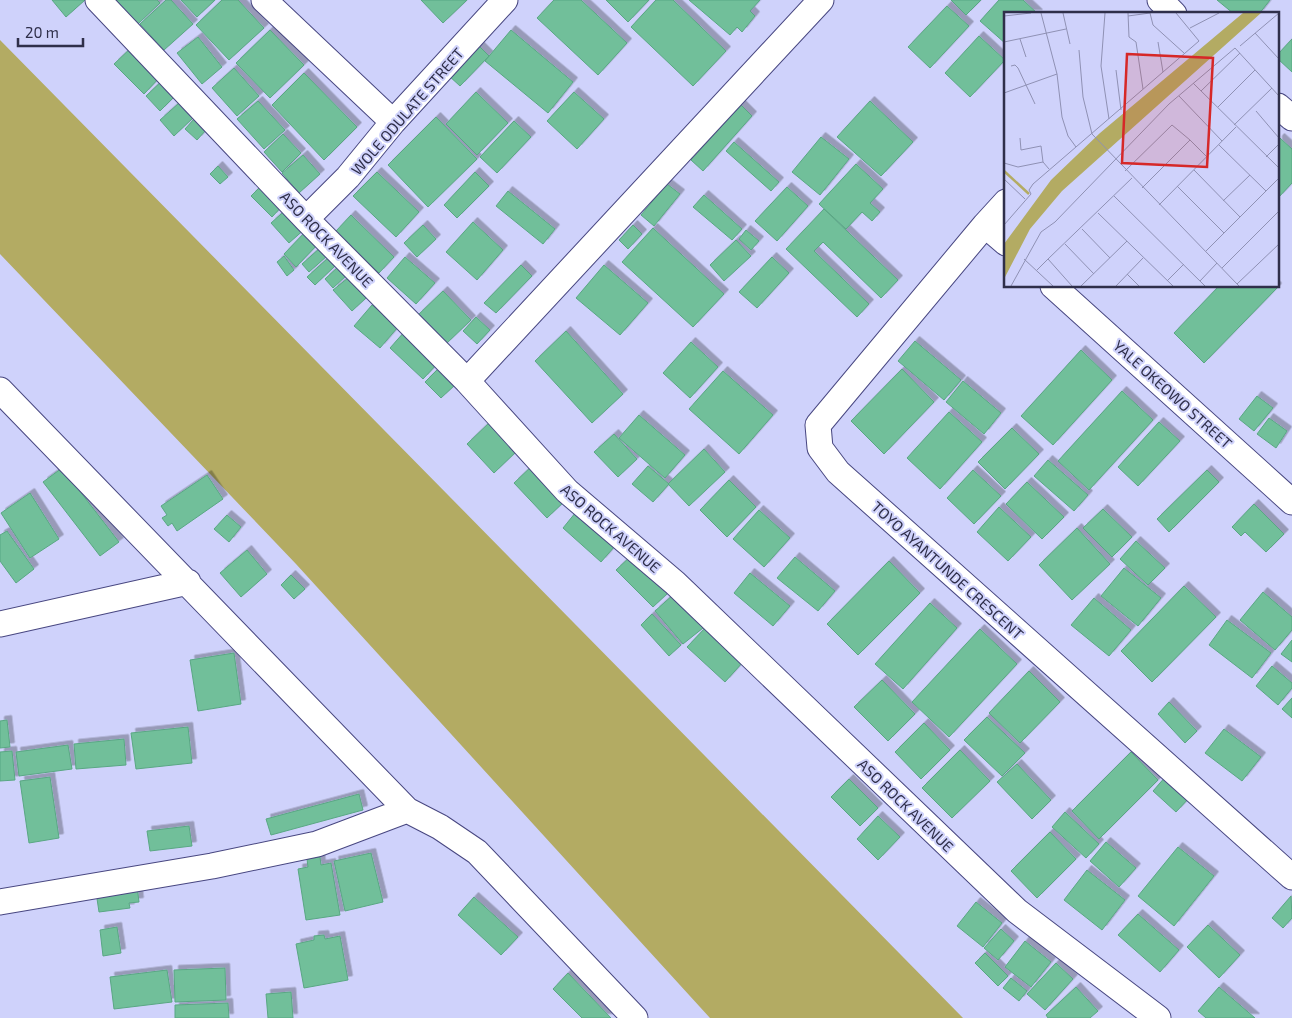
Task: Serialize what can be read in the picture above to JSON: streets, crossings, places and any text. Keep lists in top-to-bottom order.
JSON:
{
  "streets": {
    "street": [
      "WOLE ODULATE STREET",
      "ASO ROCK AVENUE",
      "YALE OKEOWO STREET",
      "TOYO AYANTUNDE CRESCENT"
    ]
  },
  "crossings": [
    ["WOLE ODULATE STREET", "ASO ROCK AVENUE"]
  ],
  "scale_bar": "20 m"
}
